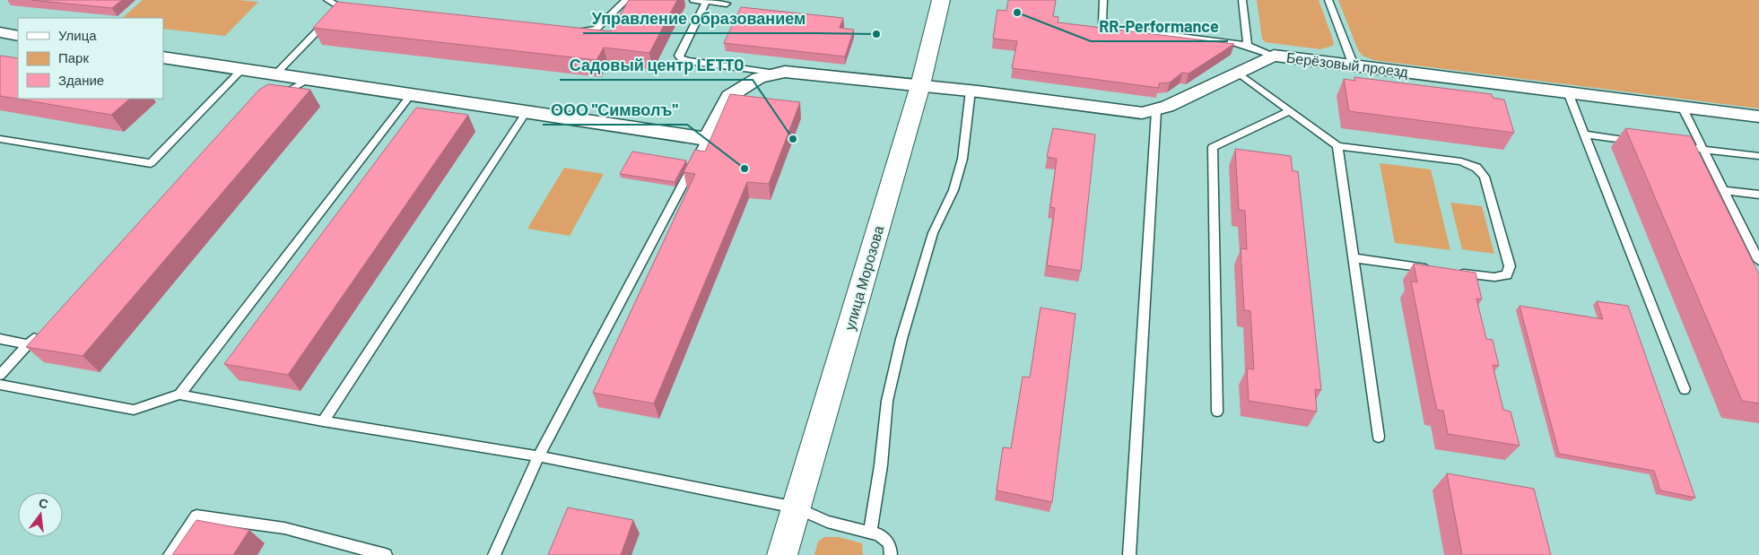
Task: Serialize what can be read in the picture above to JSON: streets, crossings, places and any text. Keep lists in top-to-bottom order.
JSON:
{
  "streets": {
    "street": ["Берёзовый проезд", "улица Морозова"]
  },
  "crossings": [
    ["Берёзовый проезд", "улица Морозова"]
  ],
  "places": [
    "RR-Performance",
    "Управление образованием",
    "Садовый центр LETTO",
    "ООО \"Символъ\""
  ],
  "legend": ["Улица", "Парк", "Здание"],
  "north": "top"
}
